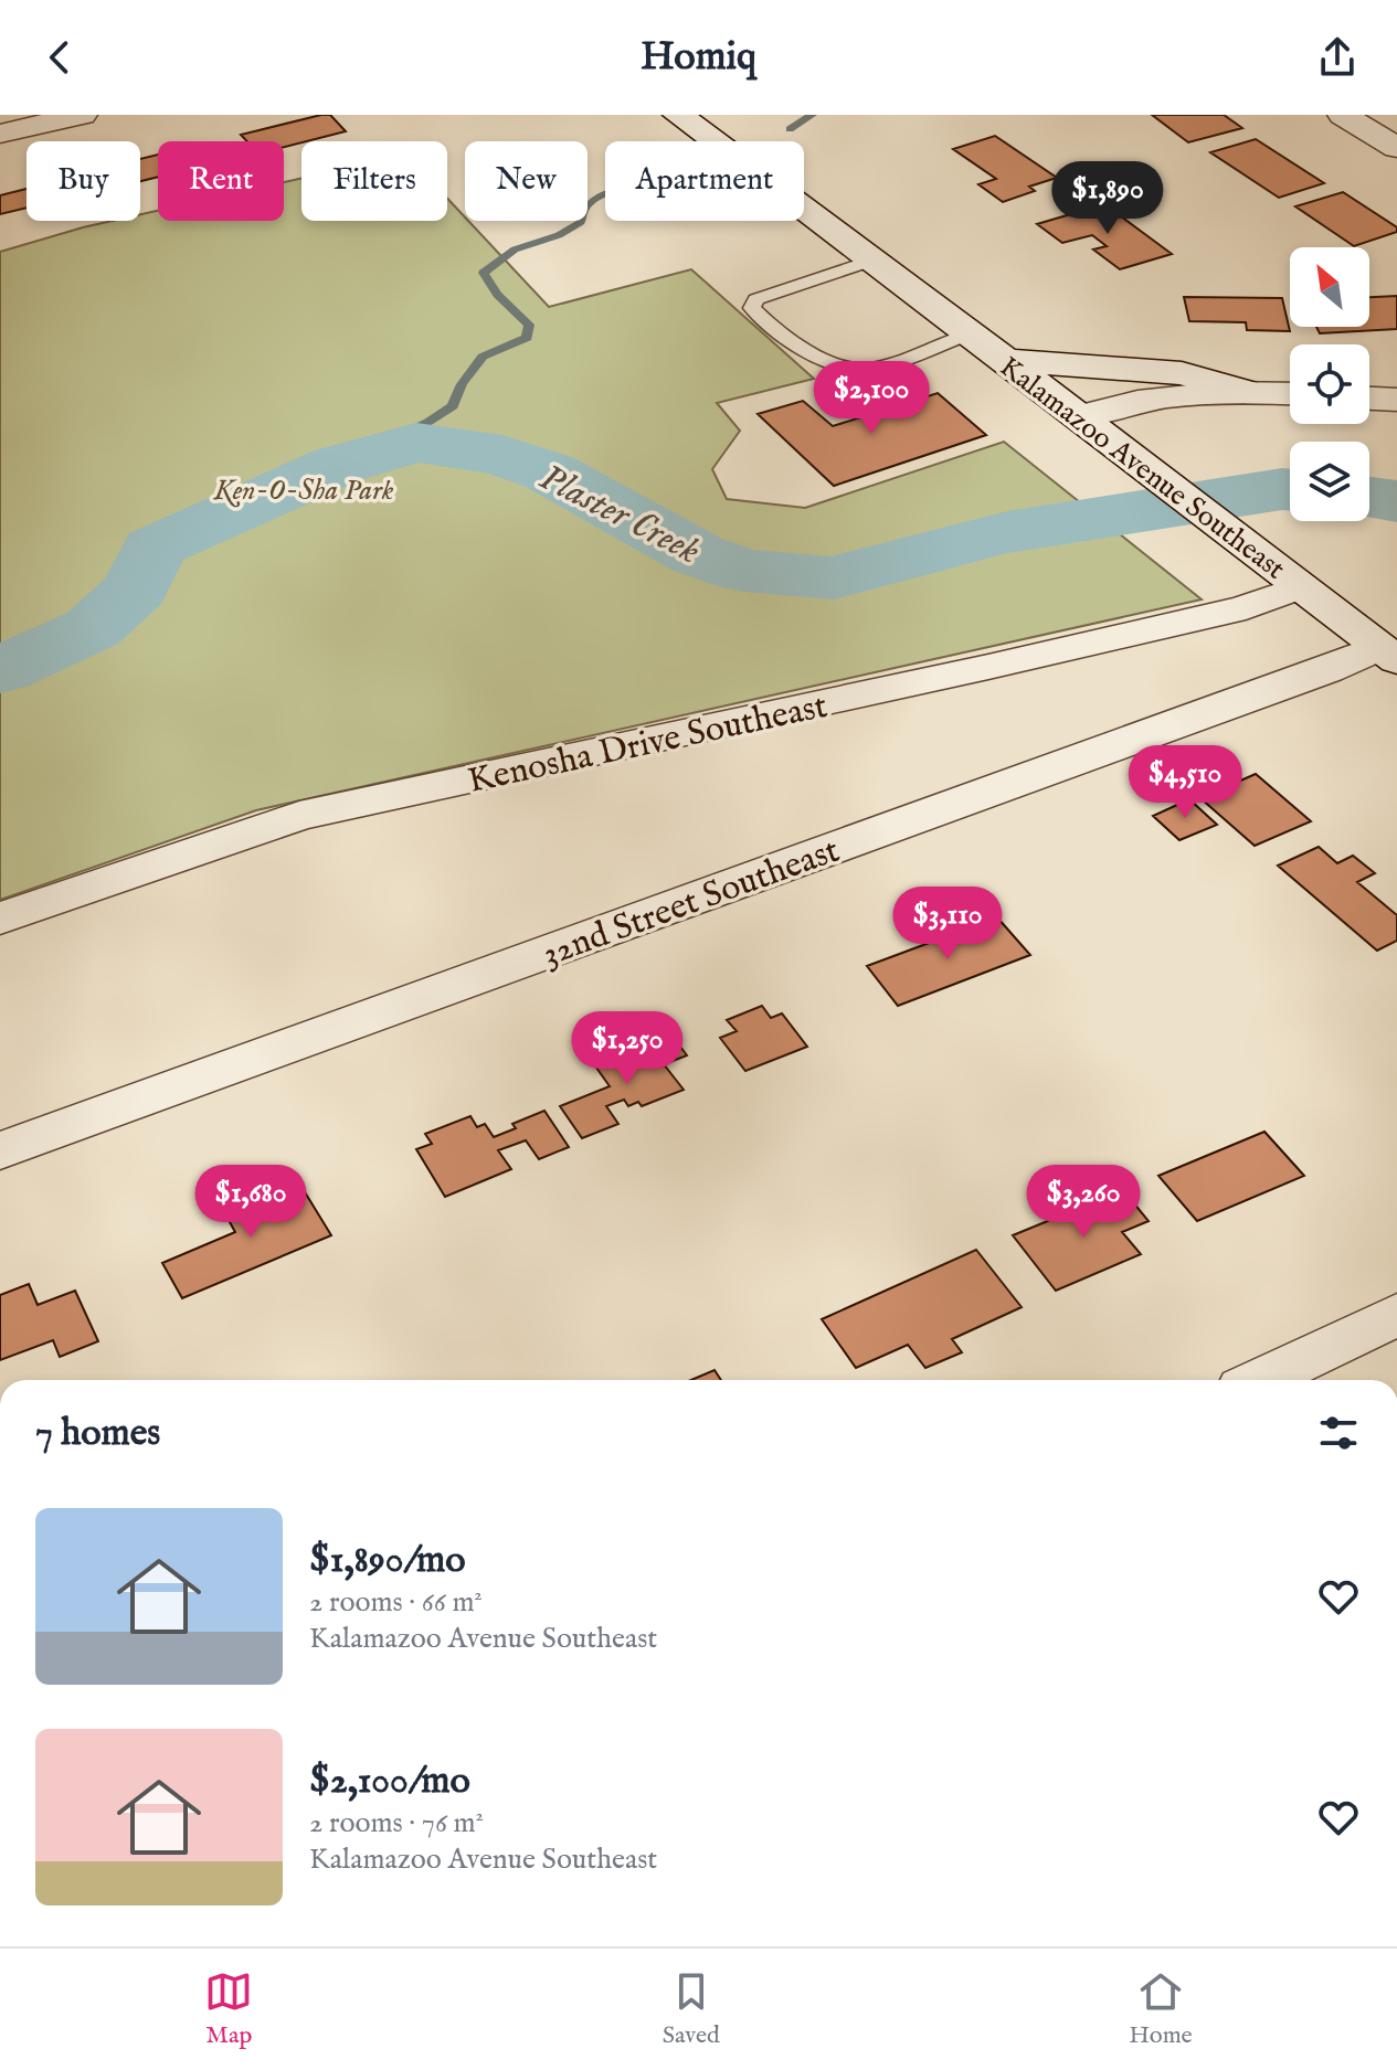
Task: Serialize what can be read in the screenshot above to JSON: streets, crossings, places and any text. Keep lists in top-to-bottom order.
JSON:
{
  "streets": {
    "main road": ["Kalamazoo Avenue Southeast"],
    "street": ["Kenosha Drive Southeast", "32nd Street Southeast"]
  },
  "crossings": [
    ["Kalamazoo Avenue Southeast", "Kenosha Drive Southeast"],
    ["Kalamazoo Avenue Southeast", "32nd Street Southeast"]
  ],
  "water": ["Plaster Creek"],
  "parks": ["Ken-O-Sha Park"],
  "north": "top left",
  "page": {
    "header": "Homiq",
    "chip": [
      "Buy",
      "Rent",
      "Filters",
      "New",
      "Apartment"
    ],
    "price": [
      "$1,890",
      "$2,100",
      "$4,510",
      "$3,110",
      "$1,250",
      "$1,680",
      "$3,260"
    ],
    "heading": "7 homes",
    "list": [
      {
        "name": "$1,890/mo",
        "note": "2 rooms · 66 m² · Kalamazoo Avenue Southeast"
      },
      {
        "name": "$2,100/mo",
        "note": "2 rooms · 76 m² · Kalamazoo Avenue Southeast"
      }
    ],
    "tabs": ["Map", "Saved", "Home"]
  }
}
